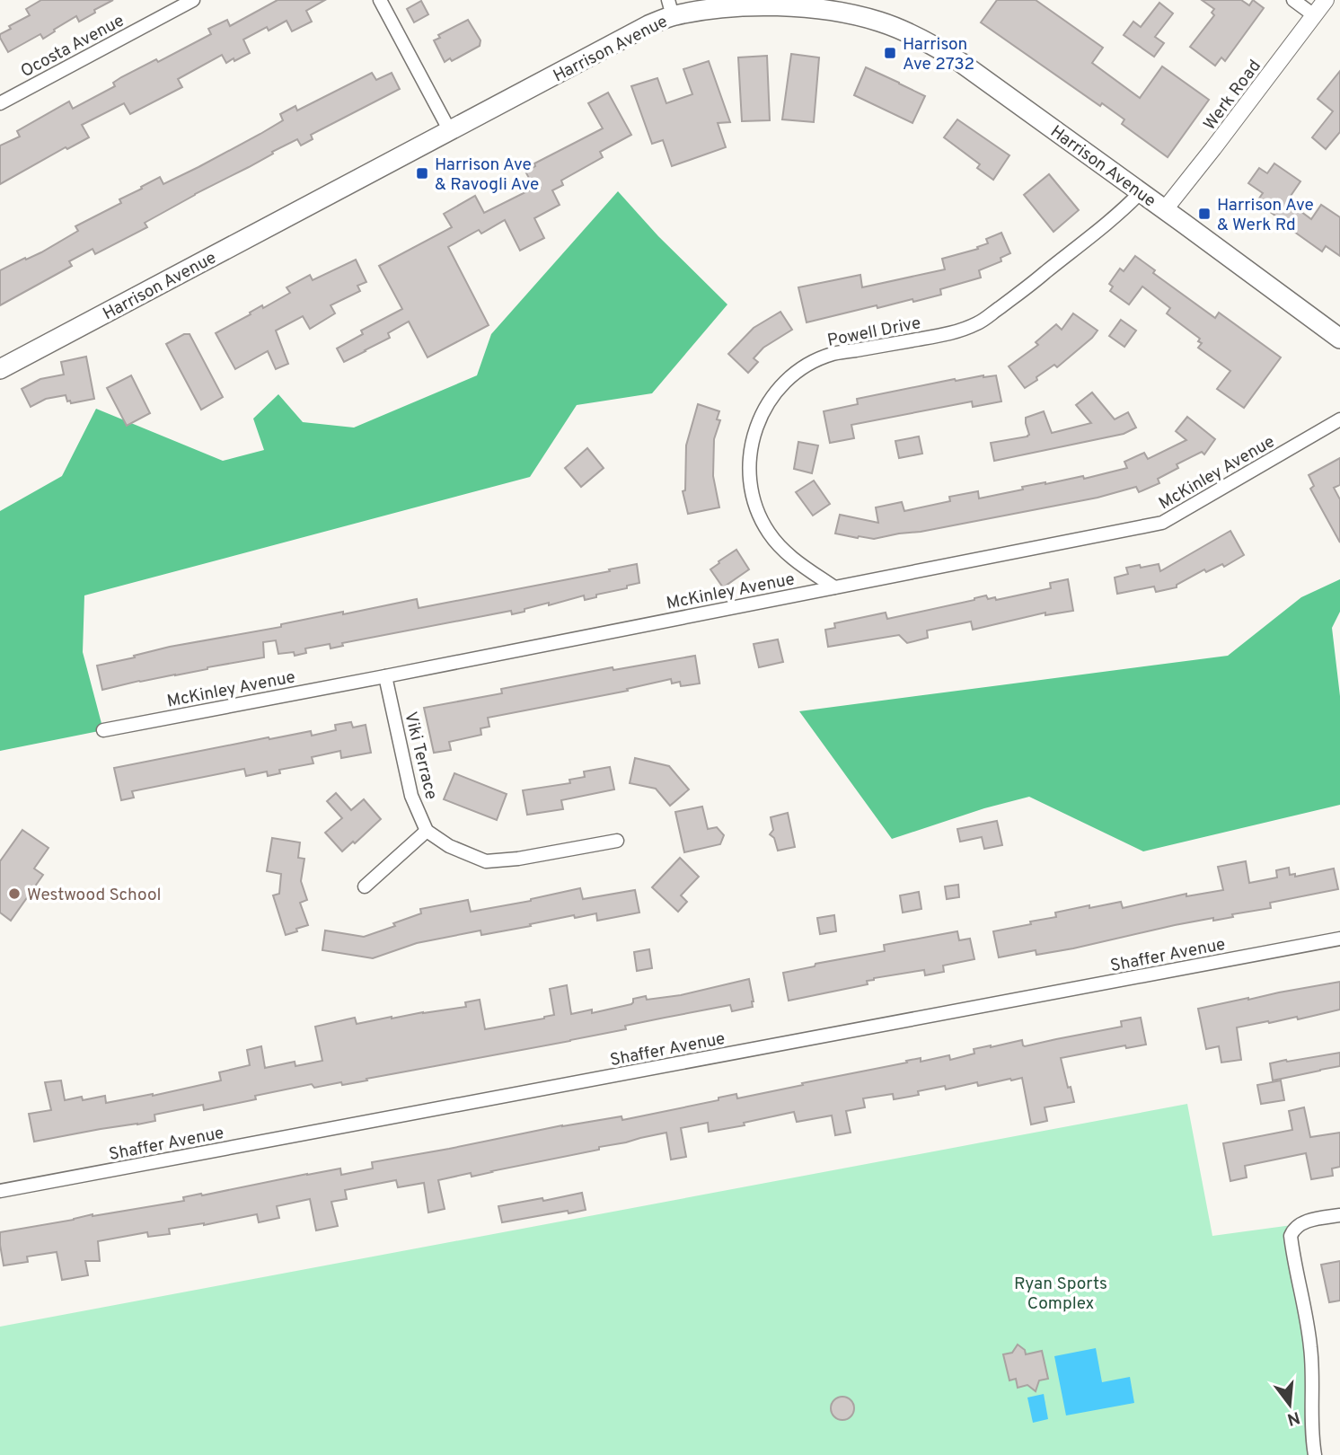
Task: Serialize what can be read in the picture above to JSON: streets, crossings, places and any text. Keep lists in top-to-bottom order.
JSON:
{
  "streets": {
    "main road": ["Harrison Avenue"],
    "street": [
      "Ocosta Avenue",
      "Werk Road",
      "Powell Drive",
      "McKinley Avenue",
      "Viki Terrace",
      "Shaffer Avenue"
    ]
  },
  "crossings": [
    ["Harrison Avenue", "Werk Road"],
    ["Harrison Avenue", "Powell Drive"],
    ["Powell Drive", "McKinley Avenue"],
    ["McKinley Avenue", "Viki Terrace"]
  ],
  "parks": ["Ryan Sports Complex"],
  "places": {
    "transit": ["Harrison Ave 2732", "Harrison Ave & Ravogli Ave", "Harrison Ave & Werk Rd"],
    "other": ["Westwood School"]
  },
  "north": "bottom"
}
